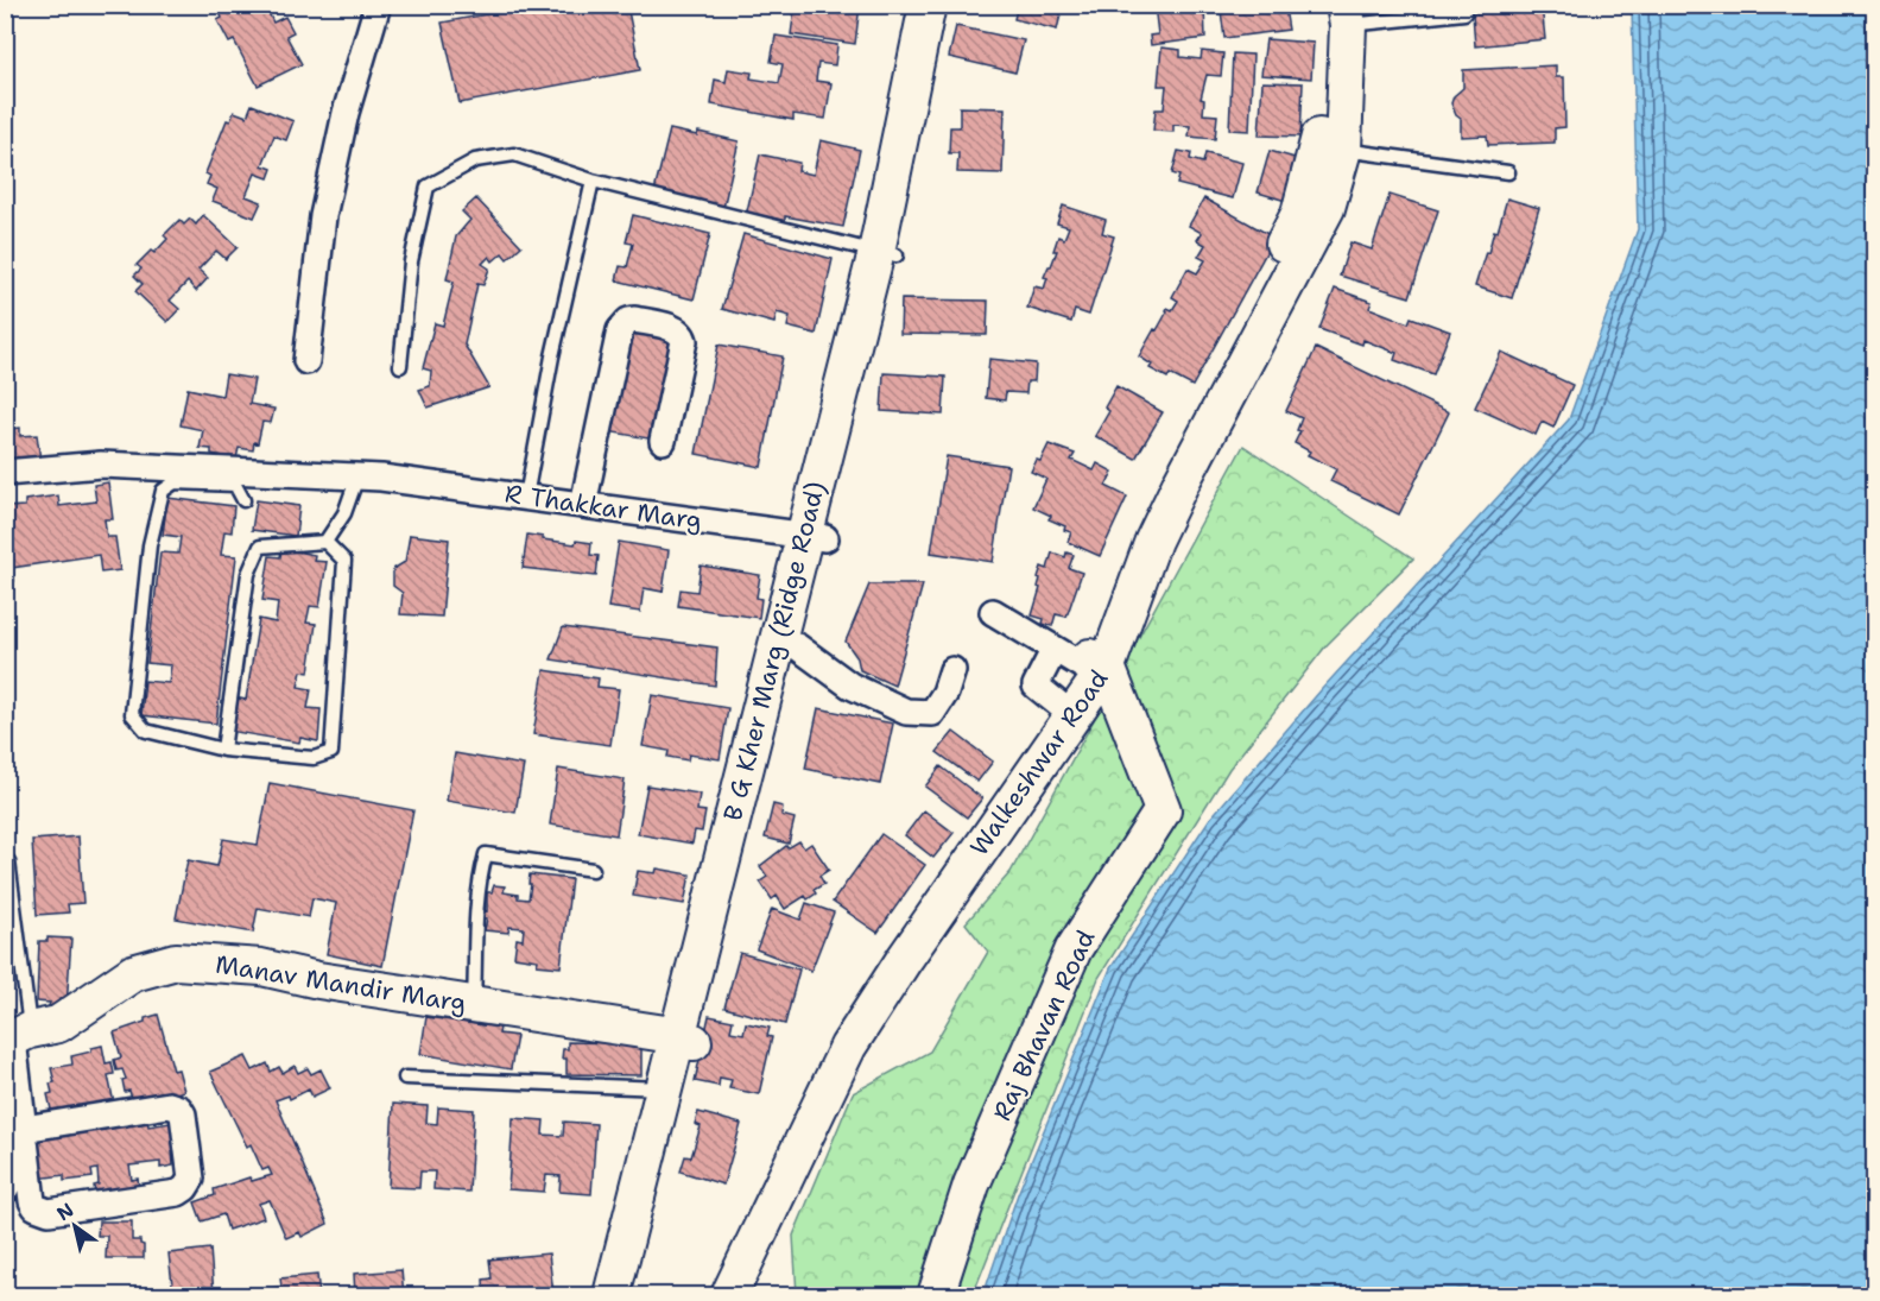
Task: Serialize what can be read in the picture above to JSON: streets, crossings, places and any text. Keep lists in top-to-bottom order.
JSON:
{
  "streets": {
    "main road": [
      "B G Kher Marg (Ridge Road)",
      "Walkeshwar Road",
      "Manav Mandir Marg",
      "Raj Bhavan Road"
    ],
    "street": ["R Thakkar Marg"]
  },
  "crossings": [
    ["R Thakkar Marg", "B G Kher Marg (Ridge Road)"],
    ["B G Kher Marg (Ridge Road)", "Manav Mandir Marg"],
    ["Walkeshwar Road", "Raj Bhavan Road"]
  ],
  "north": "top left"
}
